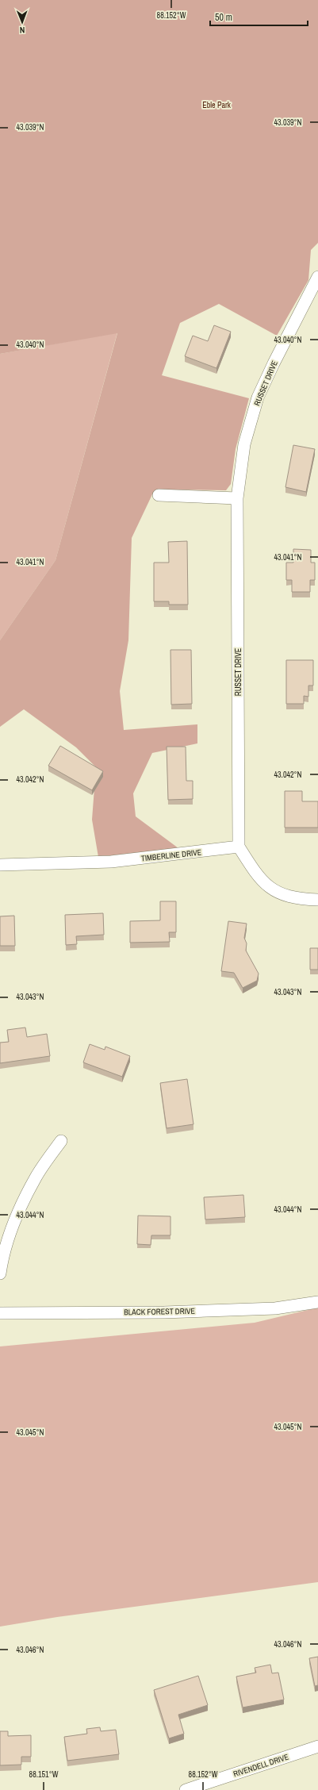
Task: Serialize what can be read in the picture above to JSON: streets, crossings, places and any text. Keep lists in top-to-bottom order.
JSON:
{
  "streets": {
    "street": [
      "RUSSET DRIVE",
      "TIMBERLINE DRIVE",
      "BLACK FOREST DRIVE",
      "RIVENDELL DRIVE"
    ]
  },
  "crossings": [
    ["RUSSET DRIVE", "TIMBERLINE DRIVE"]
  ],
  "parks": ["Eble Park"],
  "scale_bar": "50 m",
  "north": "bottom",
  "coordinates": [
    "88.152°W",
    "43.039°N",
    "43.040°N",
    "43.041°N",
    "43.042°N",
    "43.043°N",
    "43.044°N",
    "43.045°N",
    "43.046°N",
    "88.151°W"
  ]
}
